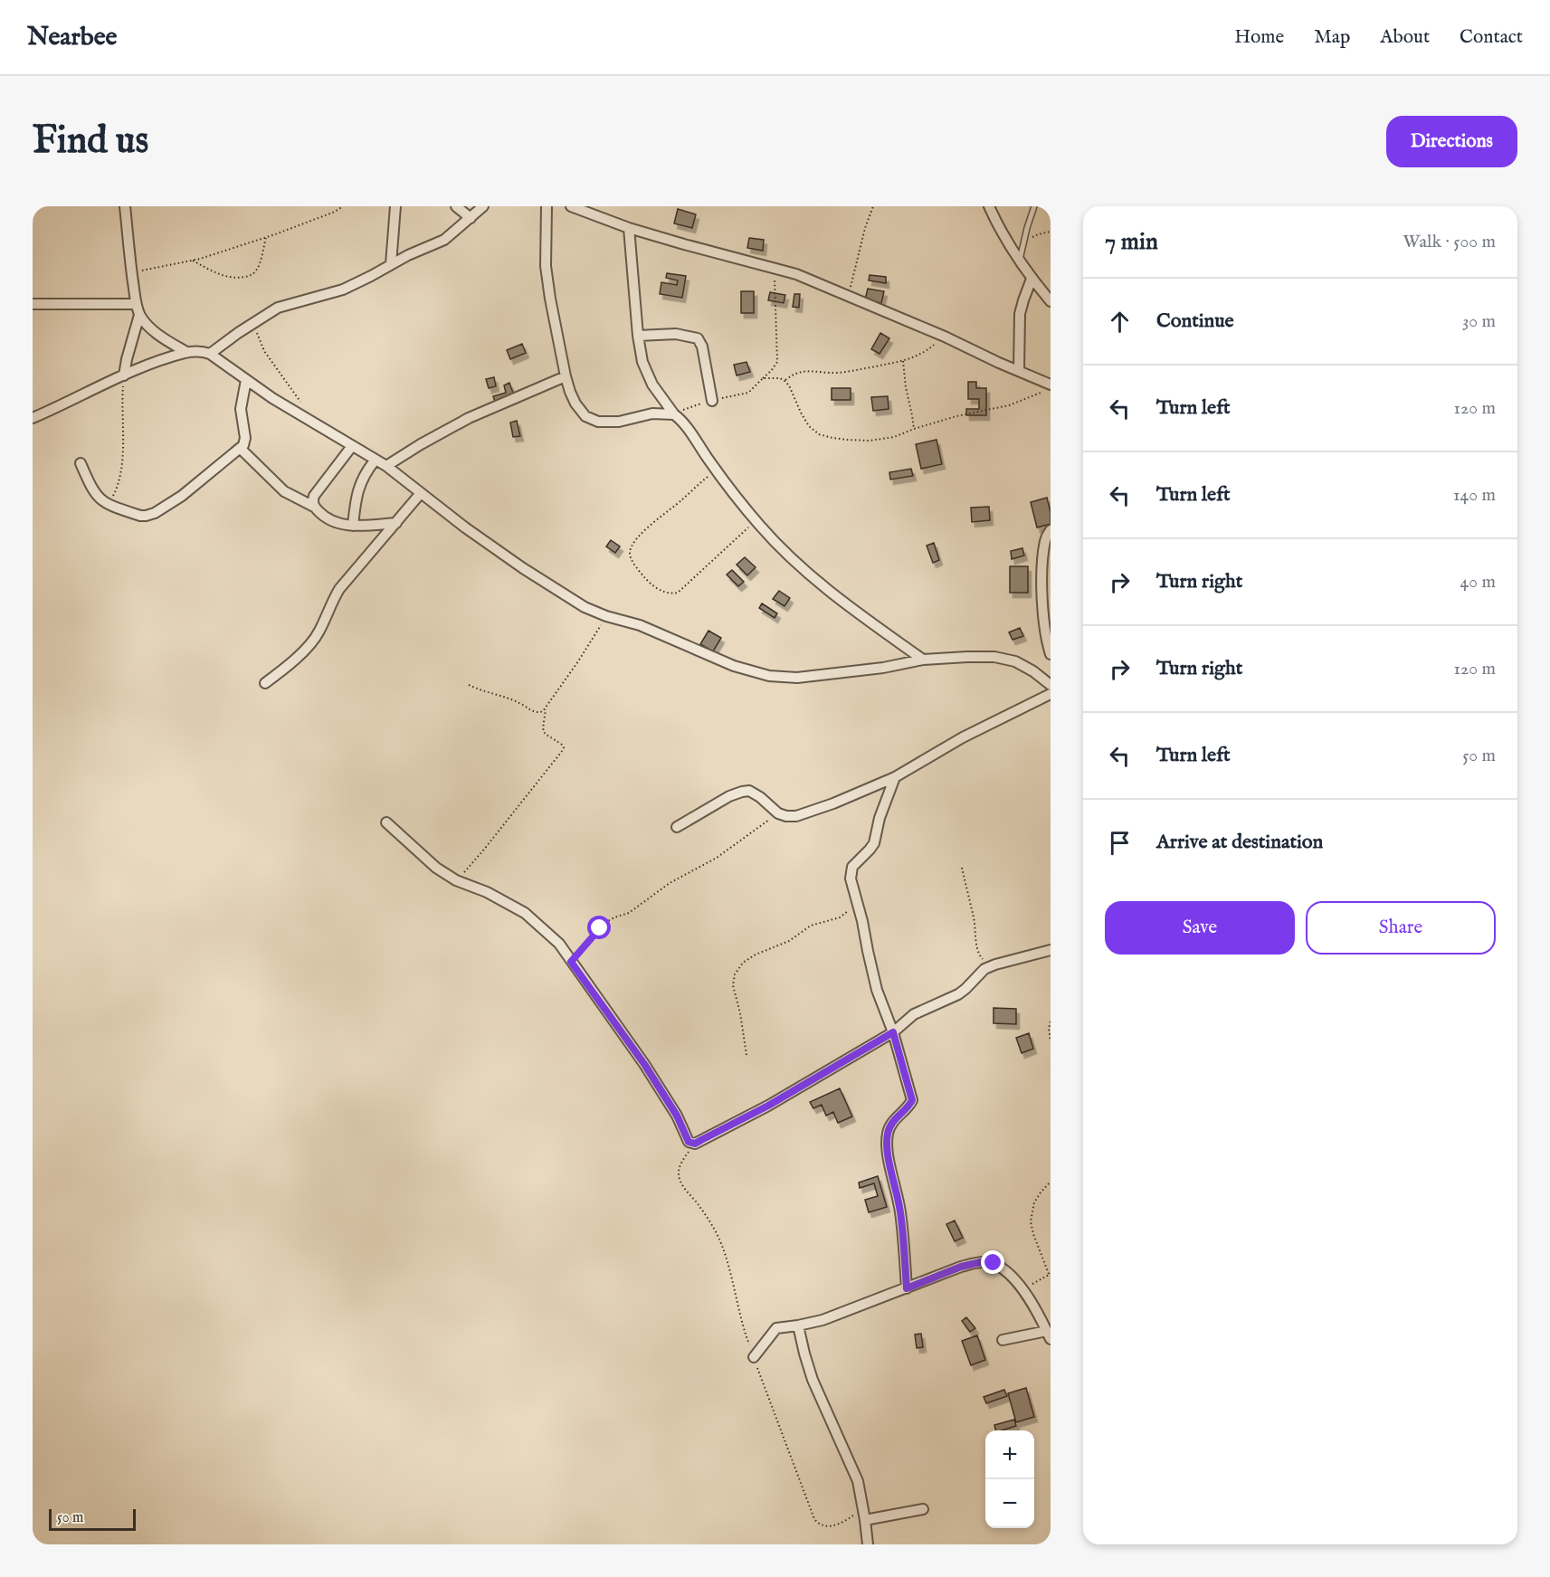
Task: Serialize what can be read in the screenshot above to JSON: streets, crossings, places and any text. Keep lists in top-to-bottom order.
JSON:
{
  "scale_bar": "50 m",
  "page": {
    "header": "Nearbee",
    "nav": [
      "Home",
      "Map",
      "About",
      "Contact"
    ],
    "buttons": [
      "Directions",
      ["Save", "Share"]
    ],
    "title": "Find us",
    "heading": ["7 min", "Walk · 500 m"],
    "list": [
      ["Continue", "30 m"],
      ["Turn left", "120 m"],
      ["Turn left", "140 m"],
      ["Turn right", "40 m"],
      ["Turn right", "120 m"],
      ["Turn left", "50 m"],
      "Arrive at destination"
    ],
    "map_buttons": ["+", "−"],
    "scale": "50 m"
  }
}
